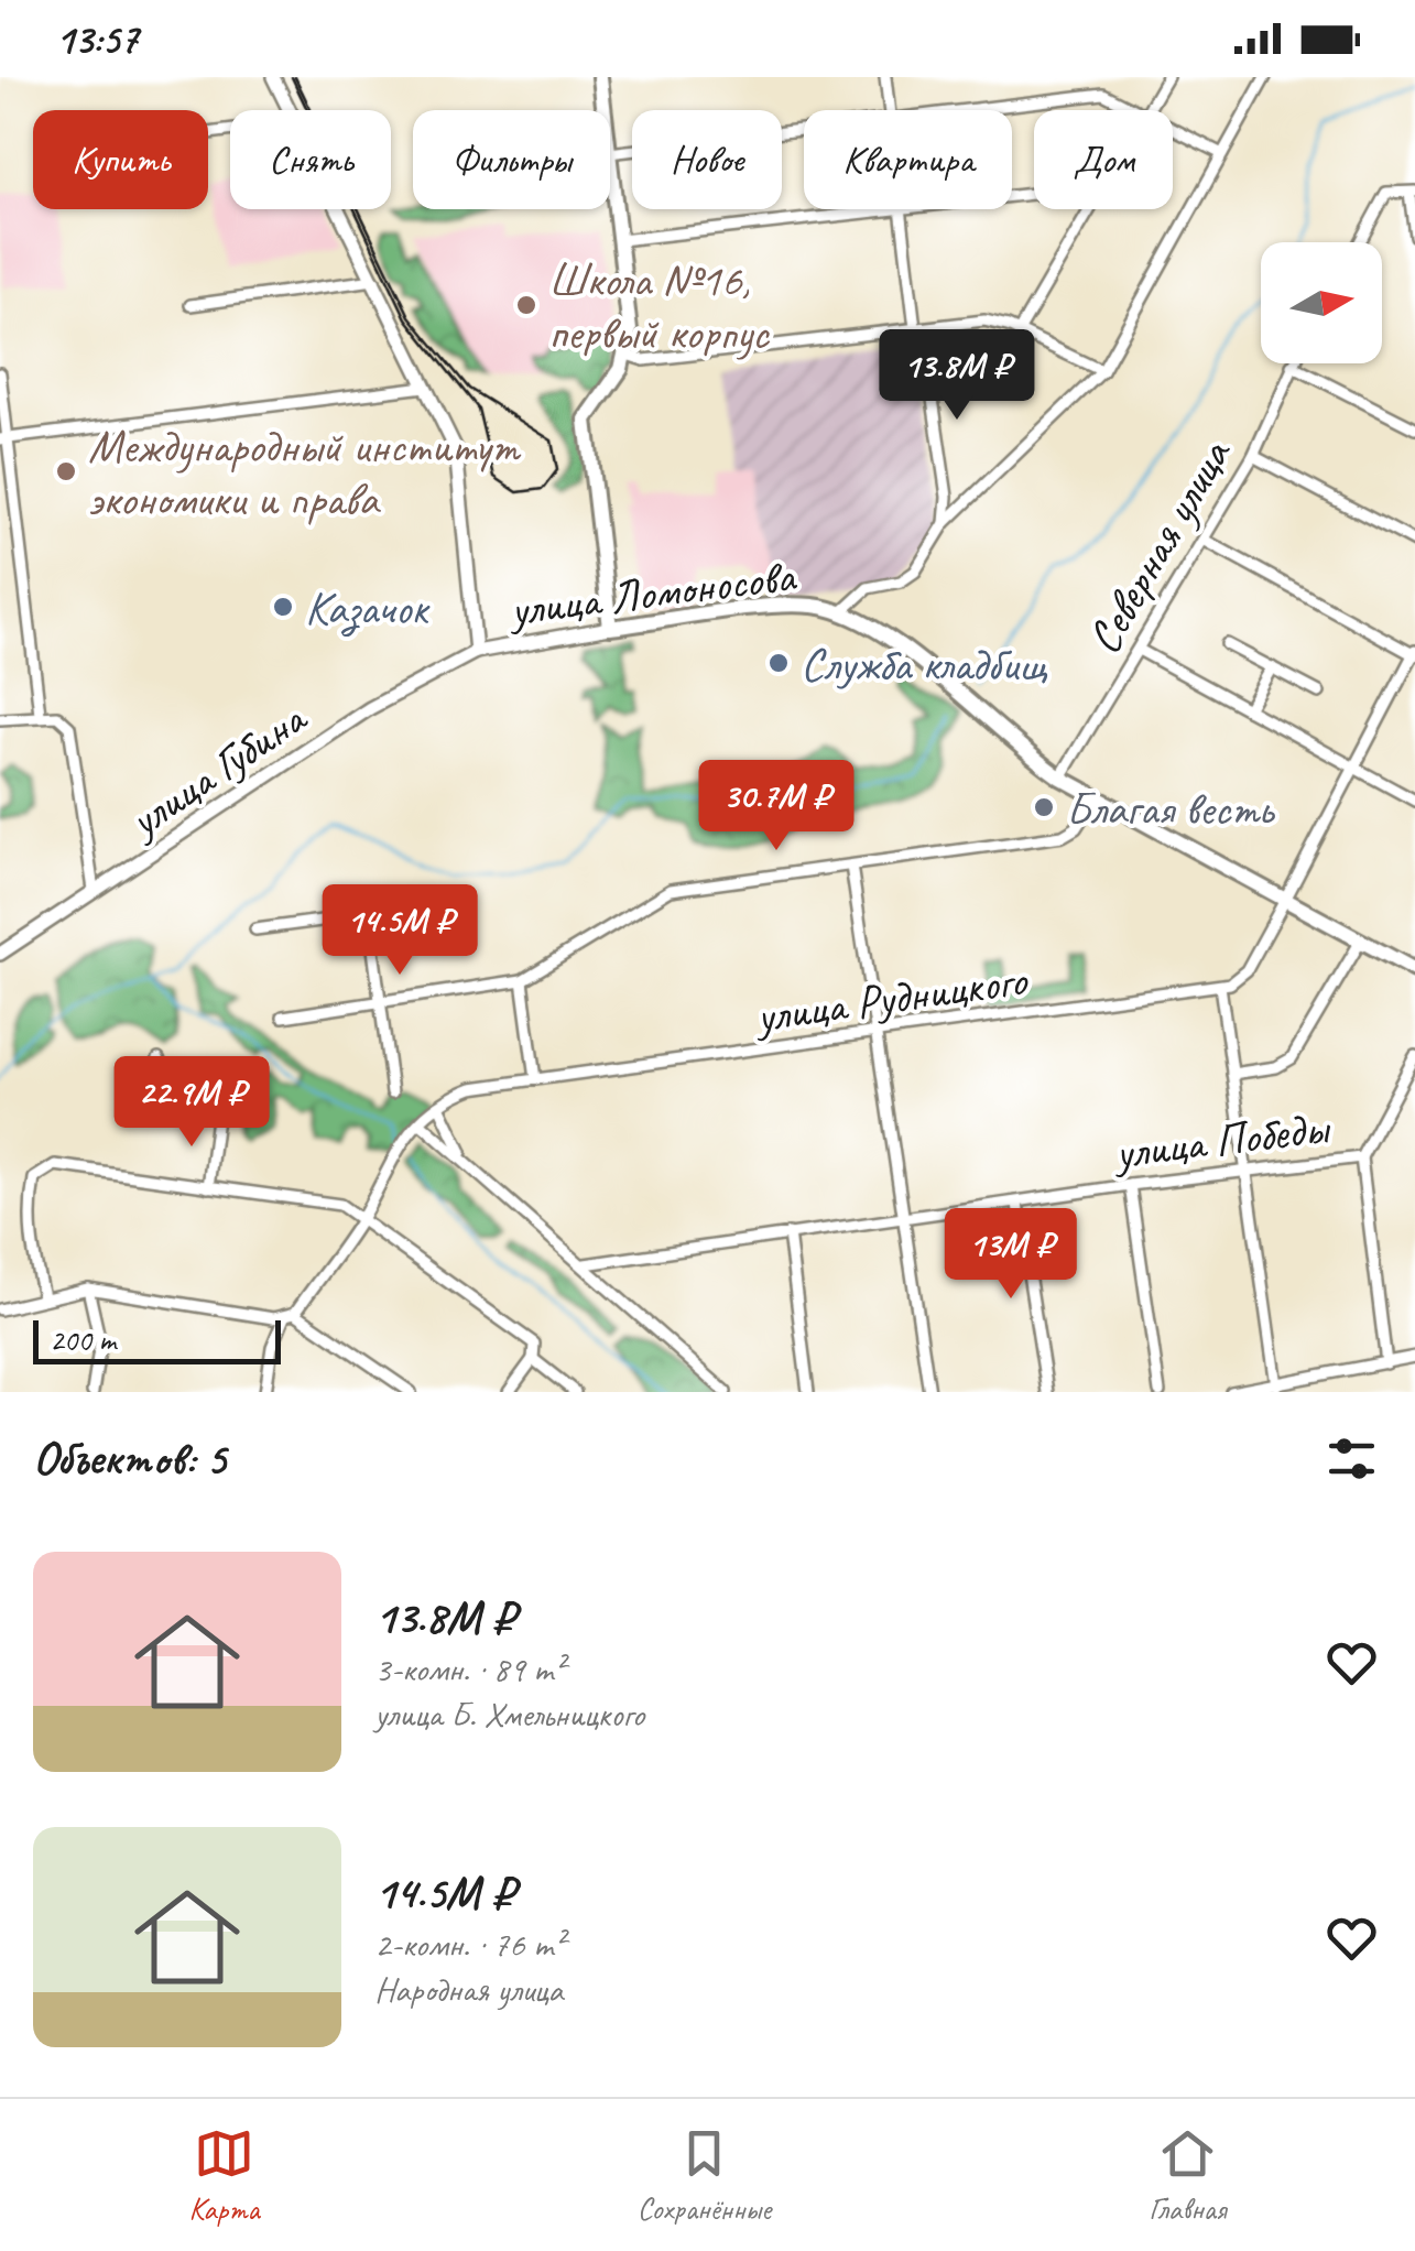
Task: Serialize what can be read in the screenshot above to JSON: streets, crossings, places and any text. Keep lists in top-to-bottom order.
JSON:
{
  "streets": {
    "main road": ["улица Ломоносова"],
    "street": [
      "Северная улица",
      "улица Губина",
      "улица Рудницкого",
      "улица Победы"
    ]
  },
  "crossings": [
    ["Северная улица", "улица Ломоносова"],
    ["улица Ломоносова", "улица Губина"]
  ],
  "places": [
    "Школа №16, первый корпус",
    "Международный институт экономики и права",
    "Казачок",
    "Служба кладбищ",
    "Благая весть"
  ],
  "scale_bar": "200 m",
  "north": "right",
  "page": {
    "status": "13:57",
    "chip": [
      "Купить",
      "Снять",
      "Фильтры",
      "Новое",
      "Квартира",
      "Дом"
    ],
    "price": [
      "13.8M ₽",
      "30.7M ₽",
      "14.5M ₽",
      "22.9M ₽",
      "13M ₽"
    ],
    "scale": "200 m",
    "heading": "Объектов: 5",
    "list": [
      {
        "name": "13.8M ₽",
        "note": "3-комн. · 89 m² · улица Б. Хмельницкого"
      },
      {
        "name": "14.5M ₽",
        "note": "2-комн. · 76 m² · Народная улица"
      }
    ],
    "tabs": ["Карта", "Сохранённые", "Главная"]
  }
}
